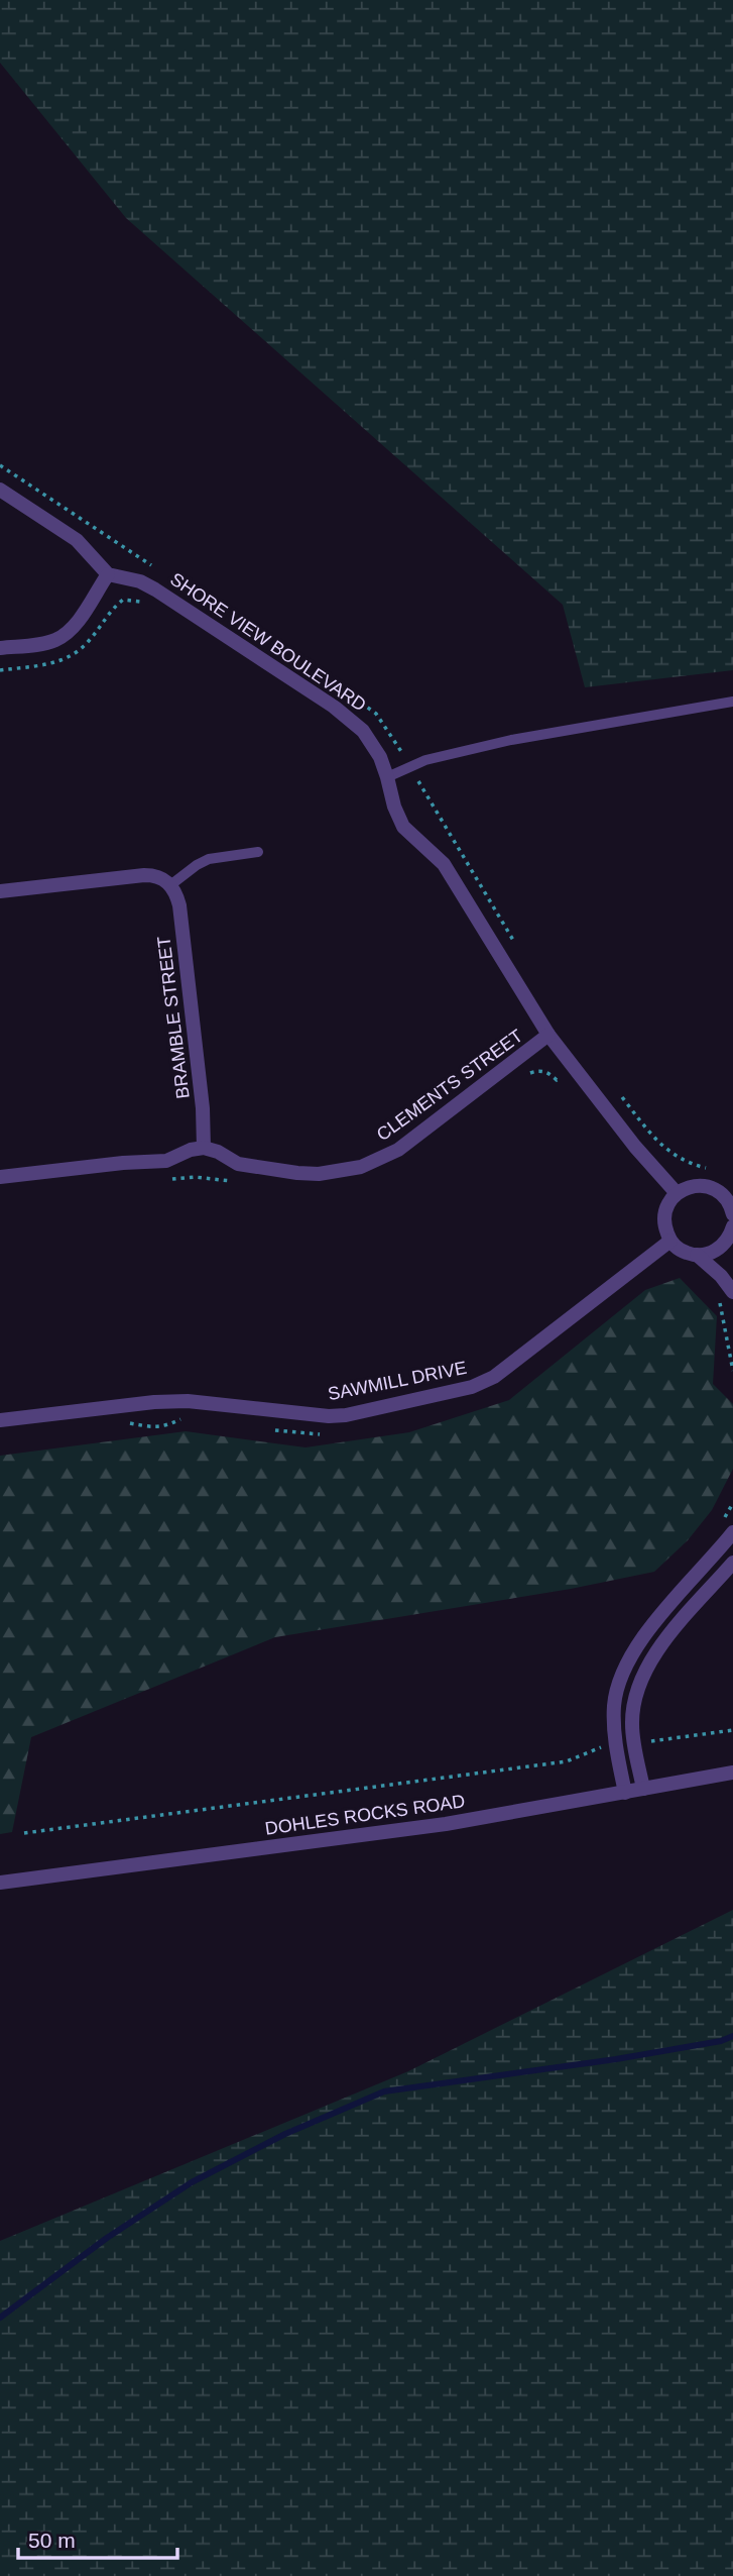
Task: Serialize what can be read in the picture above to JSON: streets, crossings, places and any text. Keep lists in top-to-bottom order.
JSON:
{
  "streets": {
    "street": [
      "SHORE VIEW BOULEVARD",
      "BRAMBLE STREET",
      "CLEMENTS STREET",
      "SAWMILL DRIVE",
      "DOHLES ROCKS ROAD"
    ]
  },
  "crossings": [
    ["SHORE VIEW BOULEVARD", "CLEMENTS STREET"],
    ["BRAMBLE STREET", "CLEMENTS STREET"]
  ],
  "scale_bar": "50 m"
}
